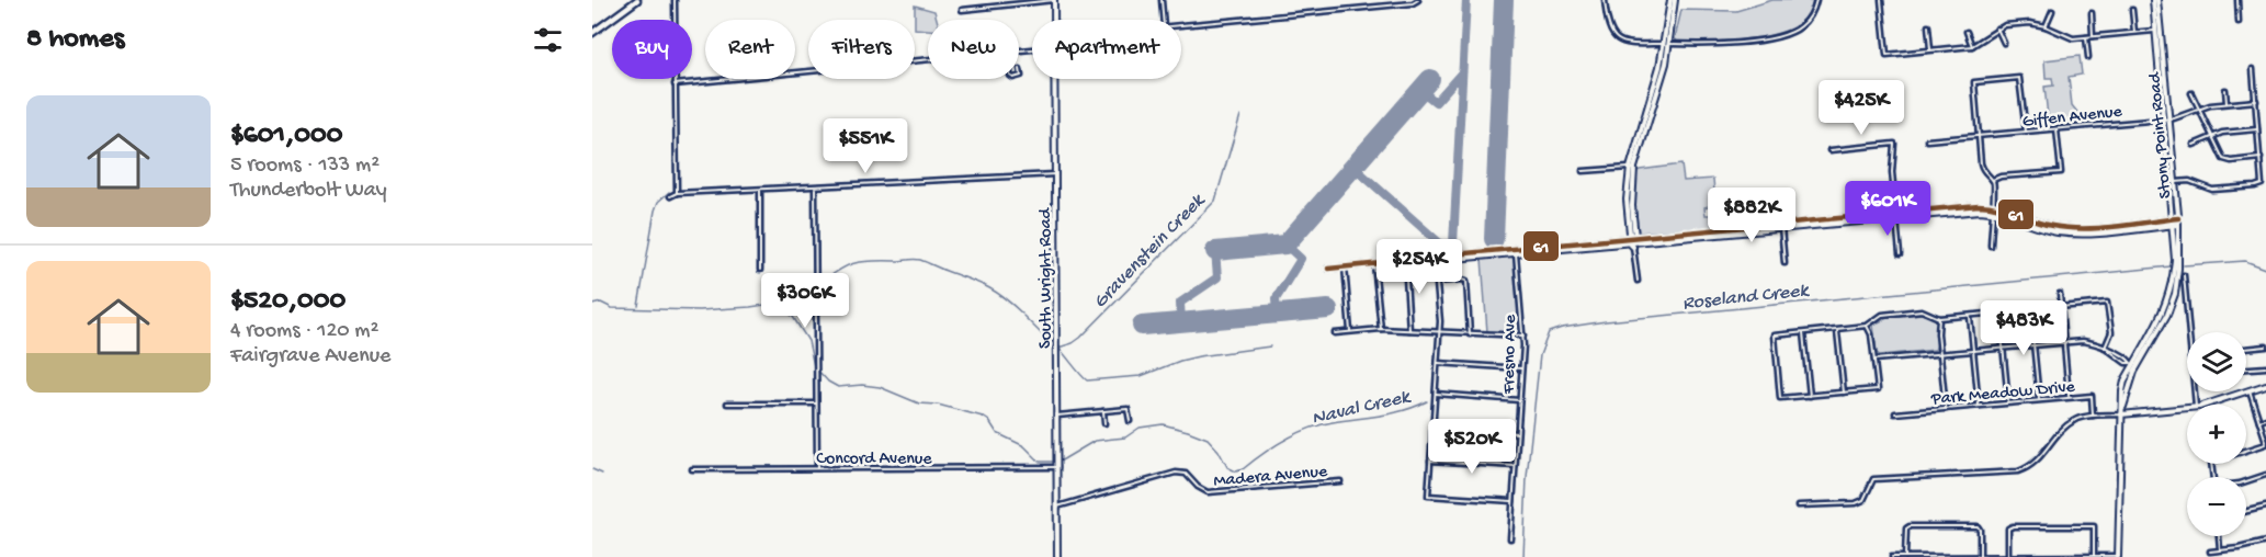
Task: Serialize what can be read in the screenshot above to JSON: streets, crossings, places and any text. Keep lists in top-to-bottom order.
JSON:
{
  "streets": {
    "main road": ["Stony Point Road", "South Wright Road"],
    "street": [
      "Giffen Avenue",
      "Fresno Ave",
      "Park Meadow Drive",
      "Concord Avenue",
      "Madera Avenue"
    ]
  },
  "crossings": [
    ["Giffen Avenue", "Stony Point Road"],
    ["South Wright Road", "Concord Avenue"],
    ["South Wright Road", "Madera Avenue"]
  ],
  "water": ["Gravenstein Creek", "Roseland Creek", "Naval Creek"],
  "lines": ["transit line 61"],
  "page": {
    "heading": "8 homes",
    "chip": [
      "Buy",
      "Rent",
      "Filters",
      "New",
      "Apartment"
    ],
    "list": [
      {
        "name": "$601,000",
        "note": "5 rooms · 133 m² · Thunderbolt Way"
      },
      {
        "name": "$520,000",
        "note": "4 rooms · 120 m² · Fairgrave Avenue"
      }
    ],
    "price": [
      "$425K",
      "$551K",
      "$601K",
      "$882K",
      "$254K",
      "$306K",
      "$483K",
      "$520K"
    ],
    "map_buttons": ["+", "−"]
  }
}
